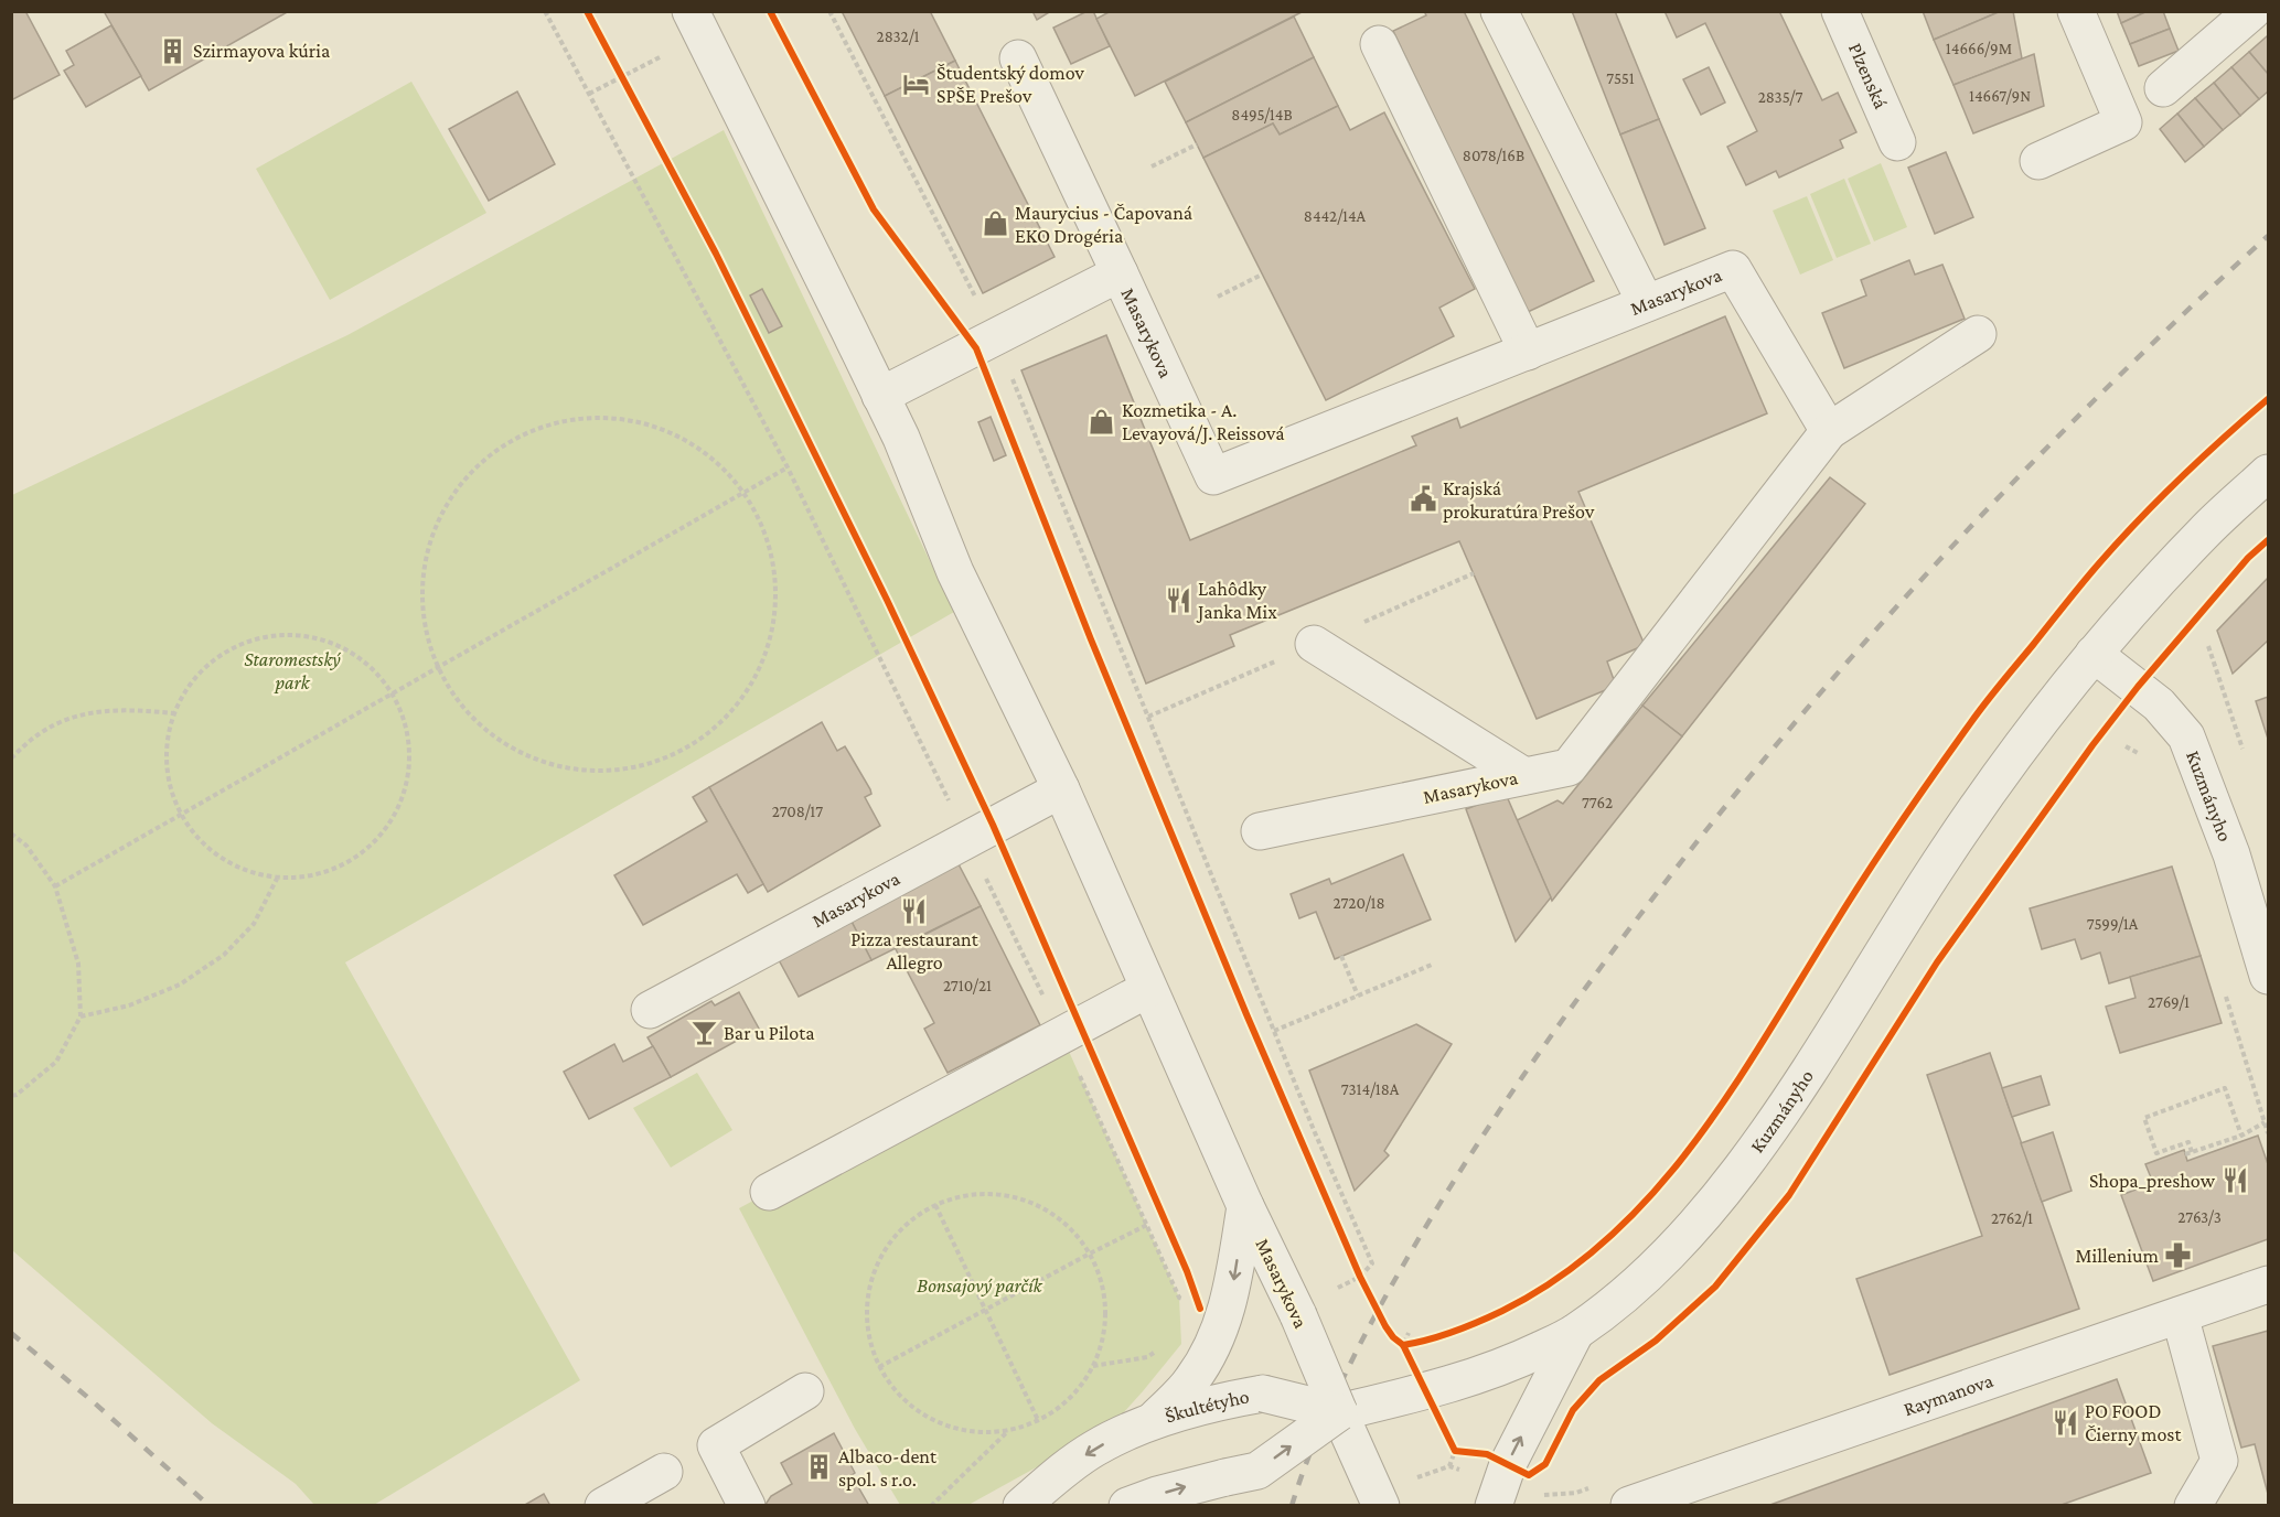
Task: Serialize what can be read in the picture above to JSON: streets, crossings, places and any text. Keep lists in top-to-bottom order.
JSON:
{
  "streets": {
    "street": [
      "Plzenská",
      "Masarykova",
      "Kuzmányho",
      "Raymanova",
      "Škultétyho"
    ]
  },
  "crossings": [
    ["Masarykova", "Kuzmányho"],
    ["Masarykova", "Škultétyho"],
    ["Kuzmányho", "Škultétyho"]
  ],
  "parks": ["Staromestský park", "Bonsajový parčík"],
  "places": {
    "building": ["Szirmayova kúria", "Albaco-dent spol. s r.o."],
    "hotel": ["Študentský domov SPŠE Prešov"],
    "shop": ["Maurycius - Čapovaná EKO Drogéria", "Kozmetika - A. Levayová/J. Reissová"],
    "public building": ["Krajská prokuratúra Prešov"],
    "restaurant": [
      "Lahôdky Janka Mix",
      "Pizza restaurant Allegro",
      "Shopa_preshow",
      "PO FOOD Čierny most"
    ],
    "bar": ["Bar u Pilota"],
    "pharmacy": ["Millenium"]
  },
  "house_numbers": [
    "2832/1",
    "14666/9M",
    "7551",
    "14667/9N",
    "2835/7",
    "8495/14B",
    "8078/16B",
    "8442/14A",
    "7762",
    "2708/17",
    "2720/18",
    "7599/1A",
    "2710/21",
    "2769/1",
    "7314/18A",
    "2763/3",
    "2762/1"
  ]
}
